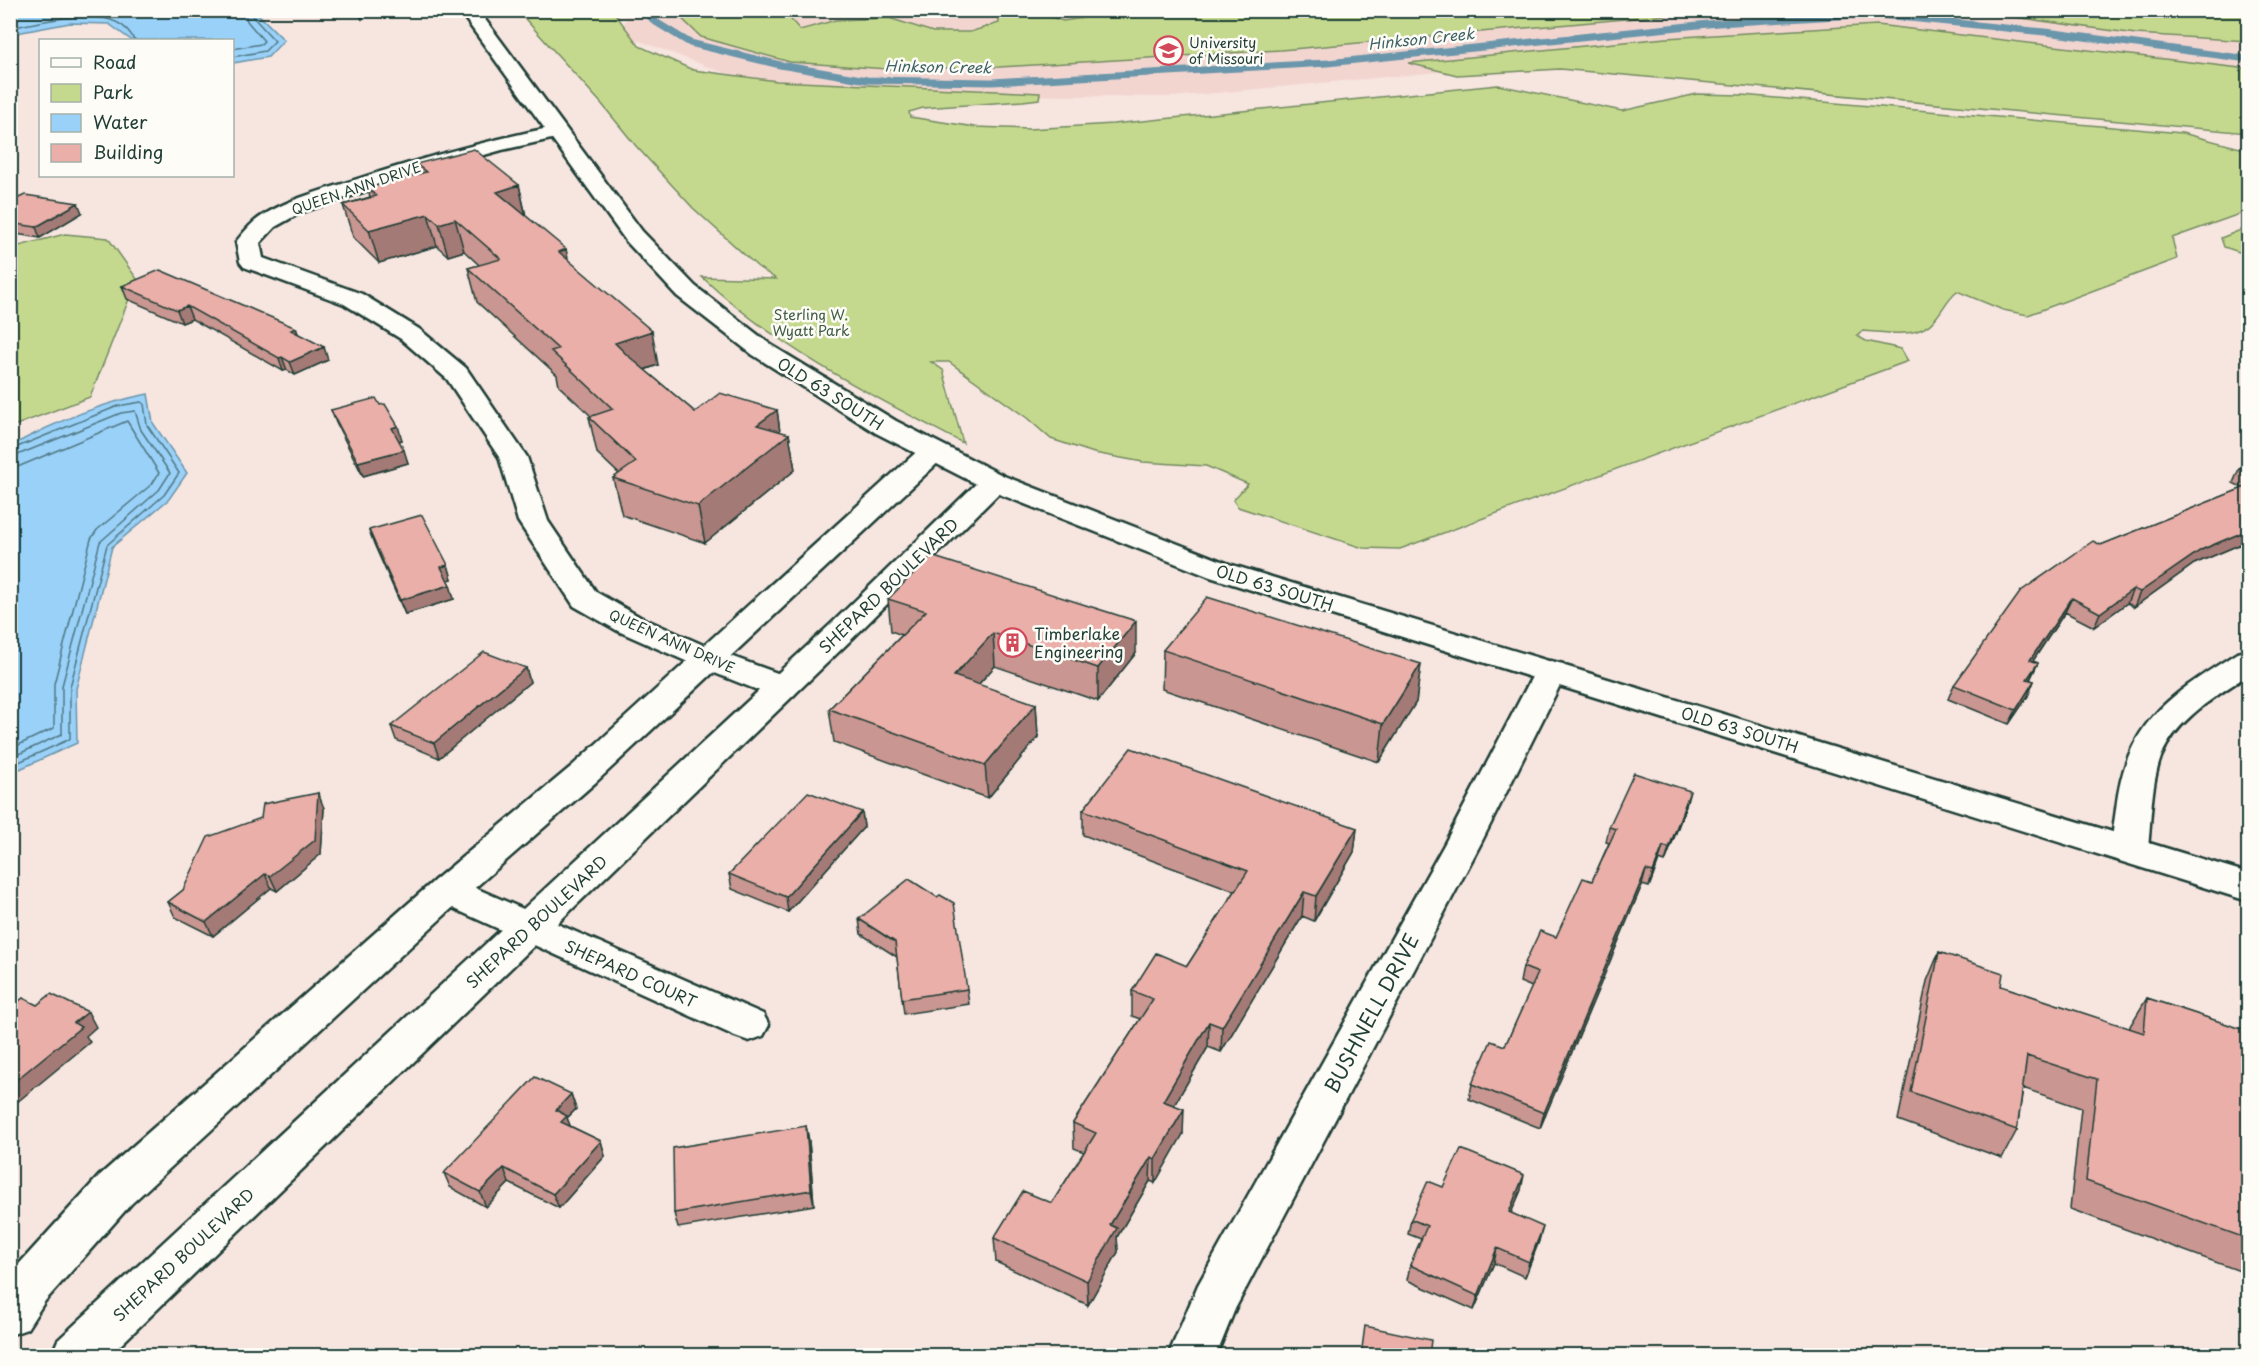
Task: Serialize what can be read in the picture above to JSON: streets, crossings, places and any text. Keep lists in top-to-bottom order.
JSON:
{
  "streets": {
    "street": [
      "QUEEN ANN DRIVE",
      "OLD 63 SOUTH",
      "SHEPARD BOULEVARD",
      "SHEPARD COURT",
      "BUSHNELL DRIVE"
    ]
  },
  "crossings": [
    ["QUEEN ANN DRIVE", "OLD 63 SOUTH"],
    ["QUEEN ANN DRIVE", "SHEPARD BOULEVARD"],
    ["OLD 63 SOUTH", "SHEPARD BOULEVARD"],
    ["OLD 63 SOUTH", "BUSHNELL DRIVE"],
    ["SHEPARD BOULEVARD", "SHEPARD COURT"]
  ],
  "water": ["Hinkson Creek"],
  "parks": ["Sterling W. Wyatt Park"],
  "places": {
    "school or university": ["University of Missouri"],
    "building": ["Timberlake Engineering"]
  },
  "legend": [
    "Road",
    "Park",
    "Water",
    "Building"
  ]
}
